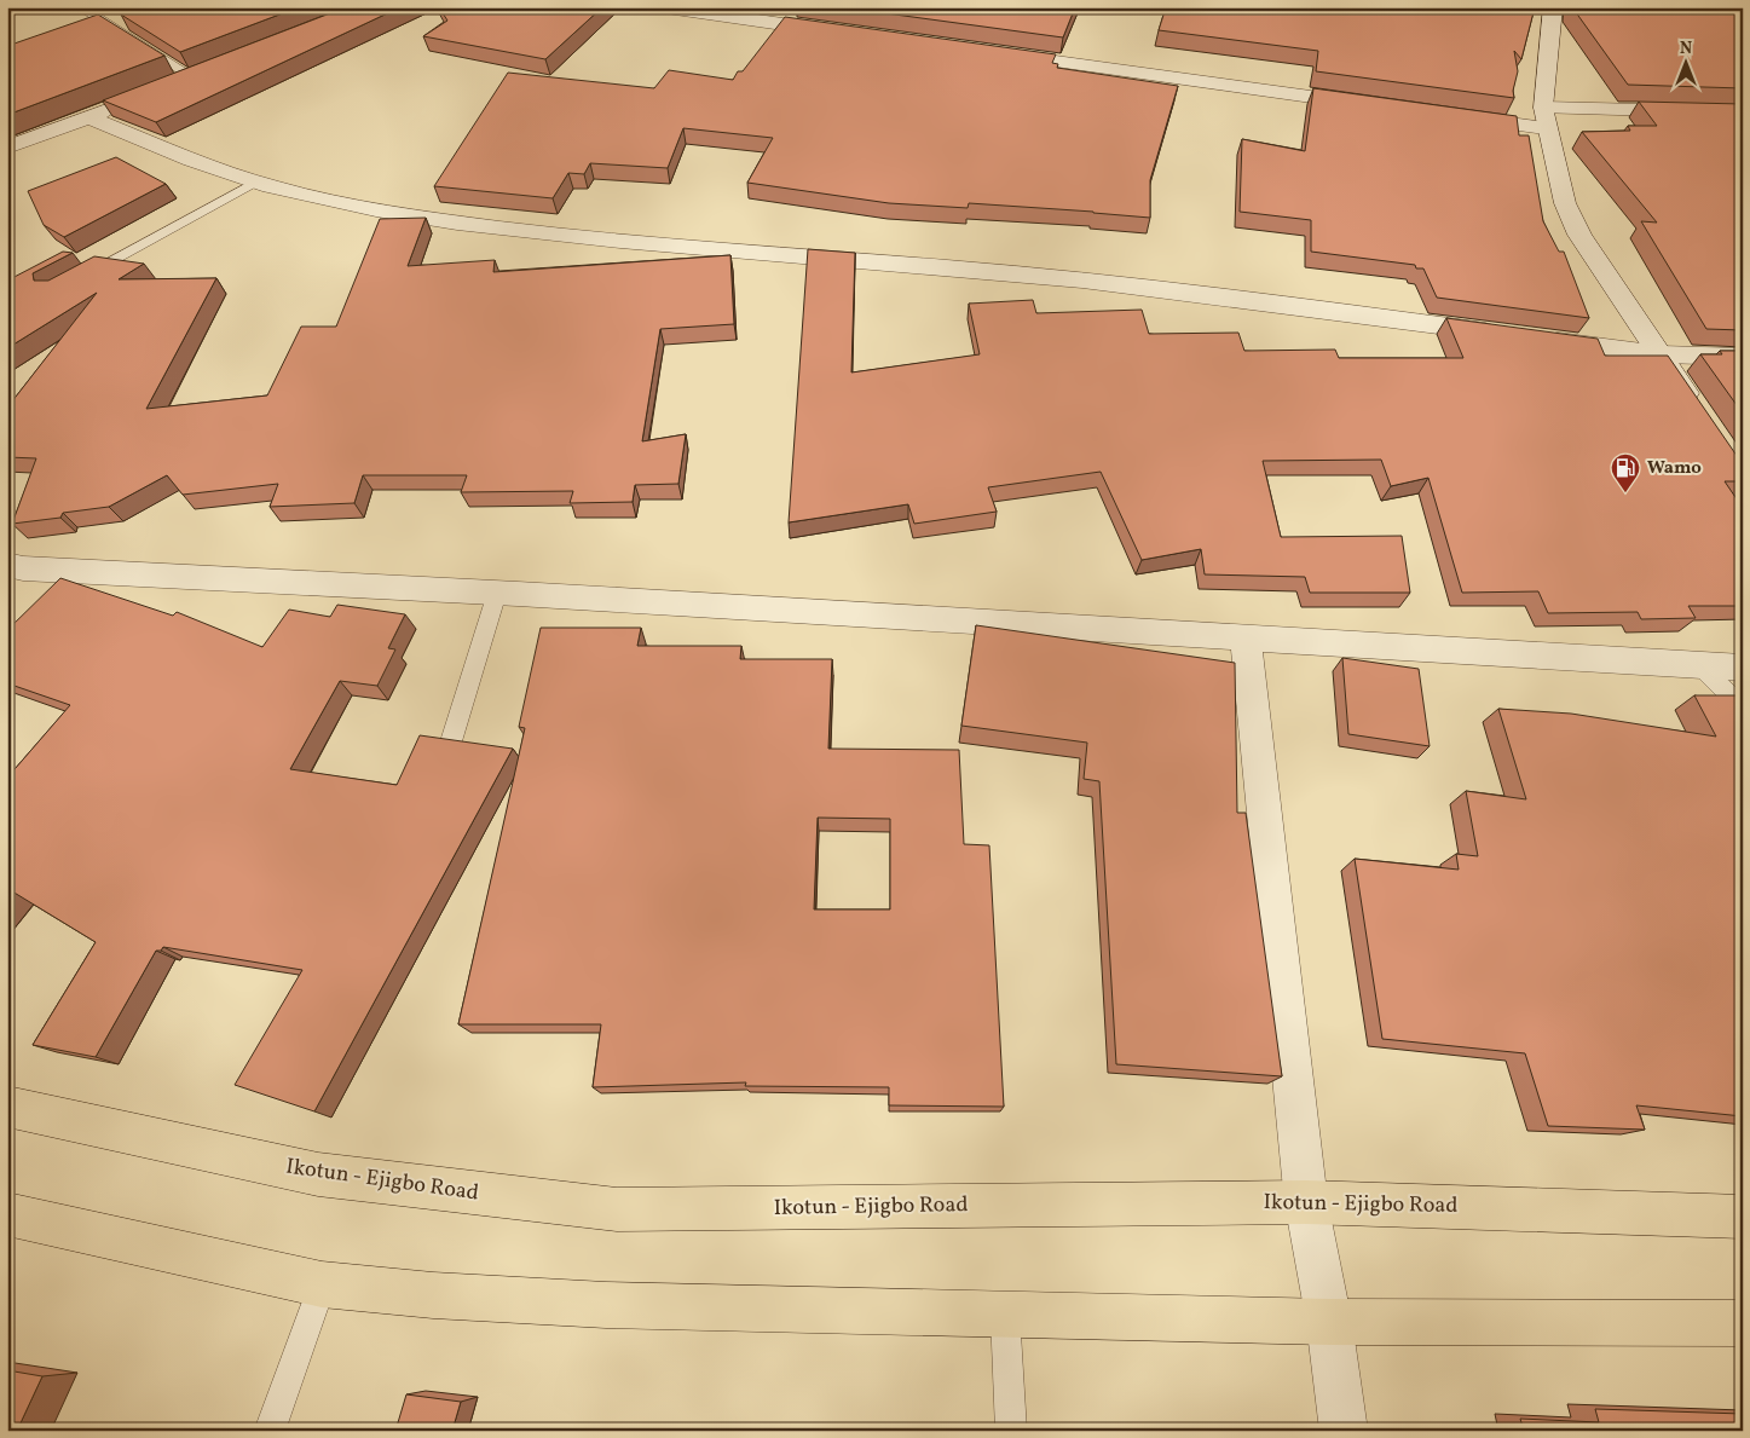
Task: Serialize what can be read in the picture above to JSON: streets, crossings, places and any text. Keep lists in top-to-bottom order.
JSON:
{
  "streets": {
    "main road": ["Ikotun - Ejigbo Road"]
  },
  "places": {
    "fuel station": ["Wamo"]
  },
  "north": "top"
}
